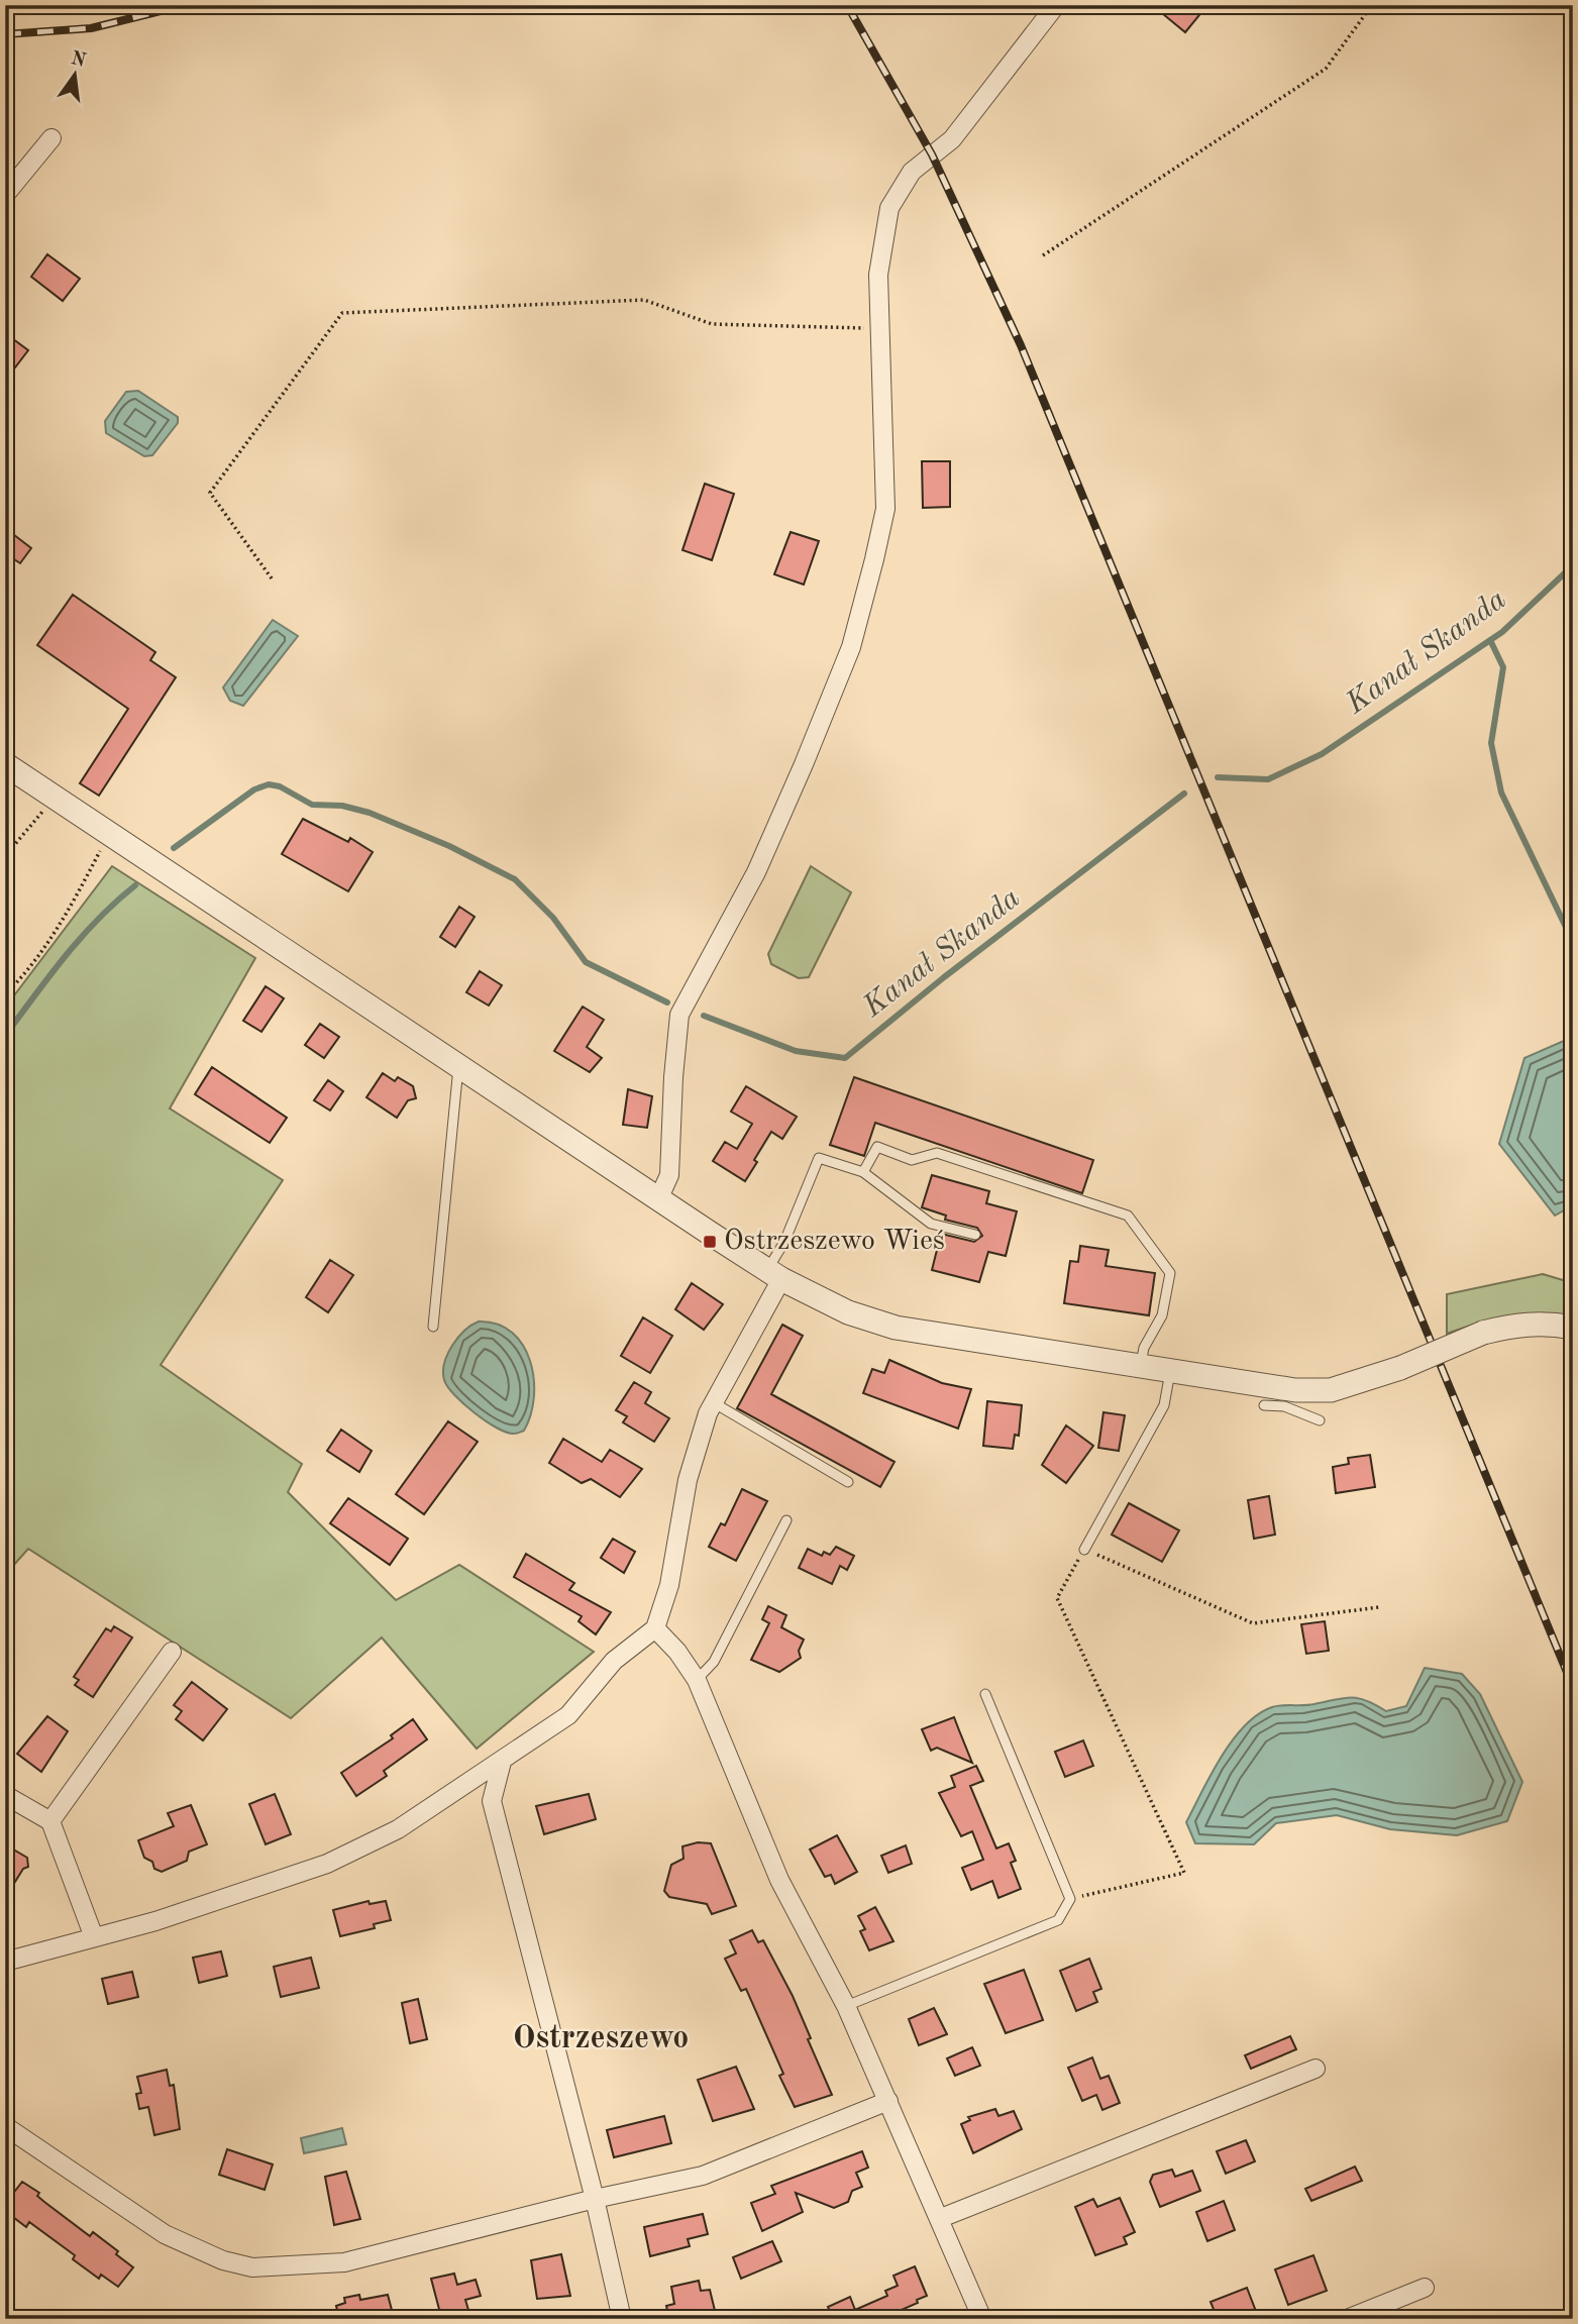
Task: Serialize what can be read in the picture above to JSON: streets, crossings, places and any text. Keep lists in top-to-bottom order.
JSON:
{
  "districts": ["Ostrzeszewo"],
  "water": ["Kanał Skanda"],
  "places": {
    "transit": ["Ostrzeszewo Wieś"]
  },
  "north": "top"
}
